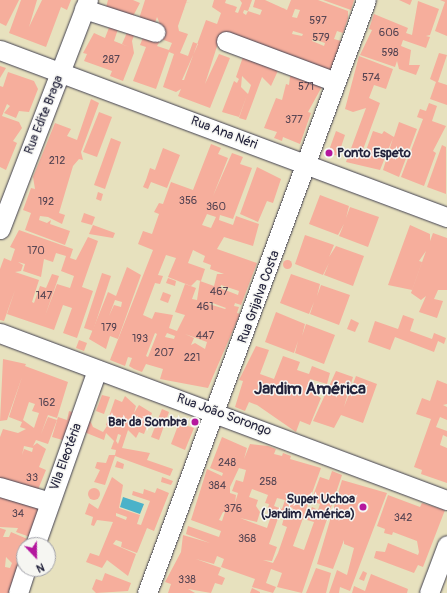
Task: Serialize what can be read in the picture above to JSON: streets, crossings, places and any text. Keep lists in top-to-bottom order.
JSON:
{
  "streets": {
    "street": [
      "Rua Edite Braga",
      "Rua Ana Néri",
      "Rua Grijalva Costa",
      "Rua João Sorongo",
      "Vila Eleotéria"
    ]
  },
  "crossings": [
    ["Rua Edite Braga", "Rua Ana Néri"],
    ["Rua Ana Néri", "Rua Grijalva Costa"],
    ["Rua Grijalva Costa", "Rua João Sorongo"],
    ["Rua João Sorongo", "Vila Eleotéria"]
  ],
  "districts": ["Jardim América"],
  "places": ["Ponto Espeto", "Bar da Sombra", "Super Uchoa (Jardim América)"],
  "house_numbers": [
    "597",
    "606",
    "579",
    "598",
    "287",
    "574",
    "571",
    "377",
    "212",
    "356",
    "192",
    "360",
    "170",
    "467",
    "147",
    "461",
    "179",
    "447",
    "193",
    "207",
    "221",
    "162",
    "248",
    "33",
    "258",
    "384",
    "376",
    "34",
    "342",
    "368",
    "338"
  ],
  "north": "bottom"
}
